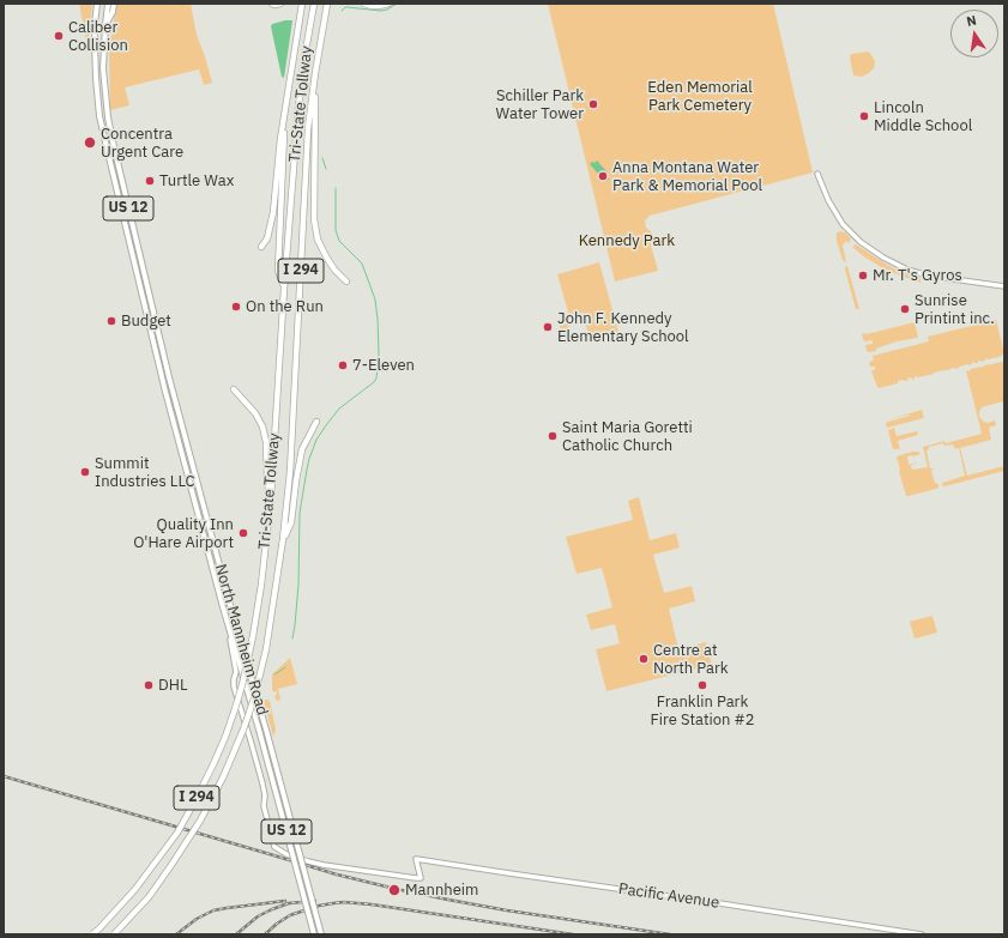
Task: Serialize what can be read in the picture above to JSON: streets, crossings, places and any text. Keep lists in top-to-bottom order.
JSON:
{
  "streets": {
    "highway": ["Tri-State Tollway", "I 294"],
    "main road": ["US 12", "North Mannheim Road"],
    "street": ["Pacific Avenue"]
  },
  "crossings": [
    ["Tri-State Tollway", "I 294"],
    ["US 12", "North Mannheim Road"]
  ],
  "parks": ["Eden Memorial Park Cemetery", "Kennedy Park"],
  "places": [
    "Caliber Collision",
    "Schiller Park Water Tower",
    "Lincoln Middle School",
    "Concentra Urgent Care",
    "Anna Montana Water Park & Memorial Pool",
    "Turtle Wax",
    "Mr. T's Gyros",
    "On the Run",
    "Sunrise Printint inc.",
    "Budget",
    "John F. Kennedy Elementary School",
    "7-Eleven",
    "Saint Maria Goretti Catholic Church",
    "Summit Industries LLC",
    "Quality Inn O'Hare Airport",
    "Centre at North Park",
    "DHL",
    "Franklin Park Fire Station #2",
    "Mannheim"
  ],
  "north": "top"
}
